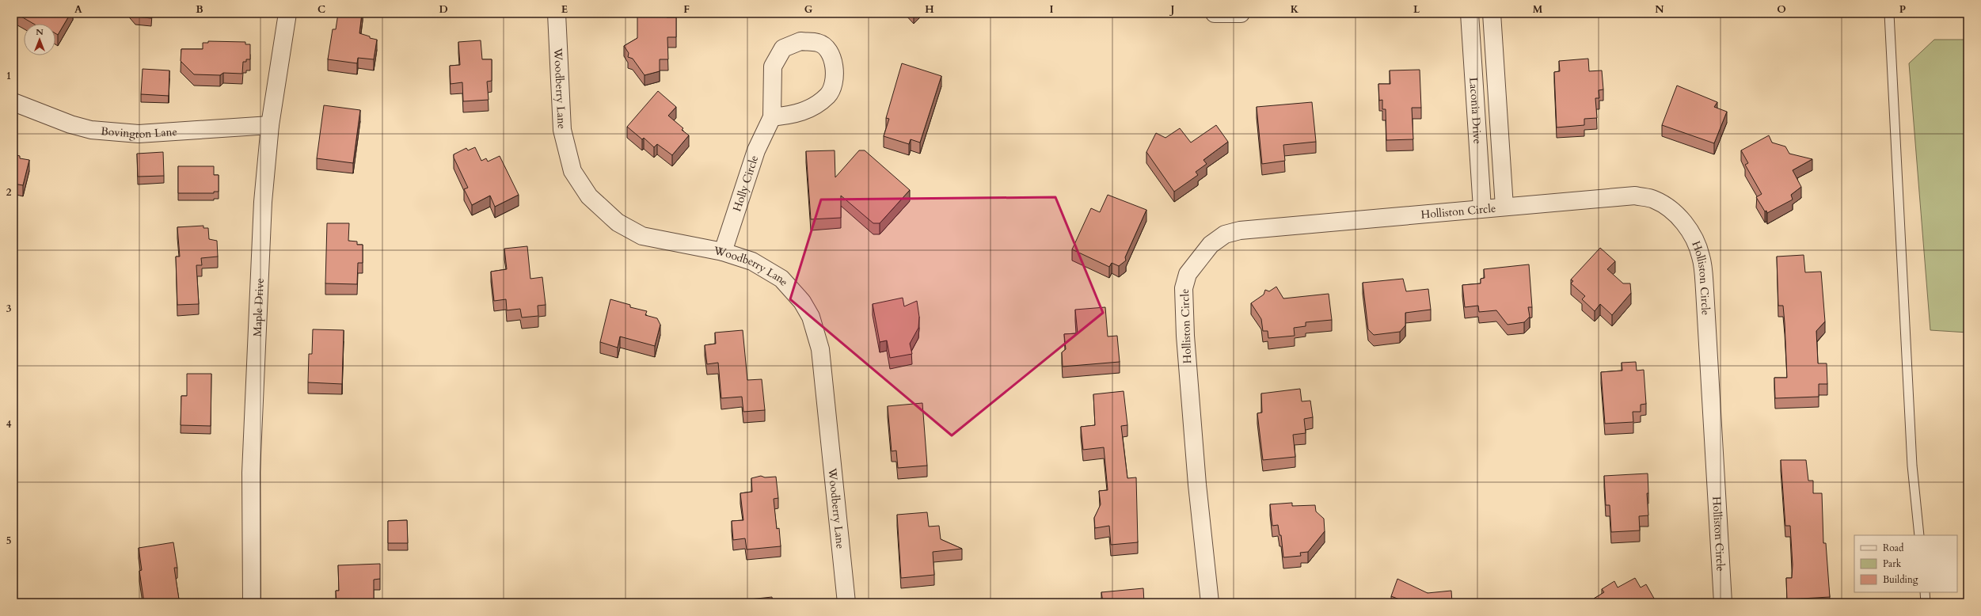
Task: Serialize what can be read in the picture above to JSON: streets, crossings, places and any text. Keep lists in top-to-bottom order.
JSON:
{
  "streets": {
    "street": [
      "Woodberry Lane",
      "Laconia Drive",
      "Bovington Lane",
      "Holly Circle",
      "Holliston Circle",
      "Maple Drive"
    ]
  },
  "crossings": [
    ["Woodberry Lane", "Holly Circle"],
    ["Laconia Drive", "Holliston Circle"],
    ["Bovington Lane", "Maple Drive"]
  ],
  "legend": ["Road", "Park", "Building"],
  "north": "top",
  "grid": {
    "columns": [
      "A",
      "B",
      "C",
      "D",
      "E",
      "F",
      "G",
      "H",
      "I",
      "J",
      "K",
      "L",
      "M",
      "N",
      "O",
      "P"
    ],
    "rows": [
      "1",
      "2",
      "3",
      "4",
      "5"
    ]
  }
}
